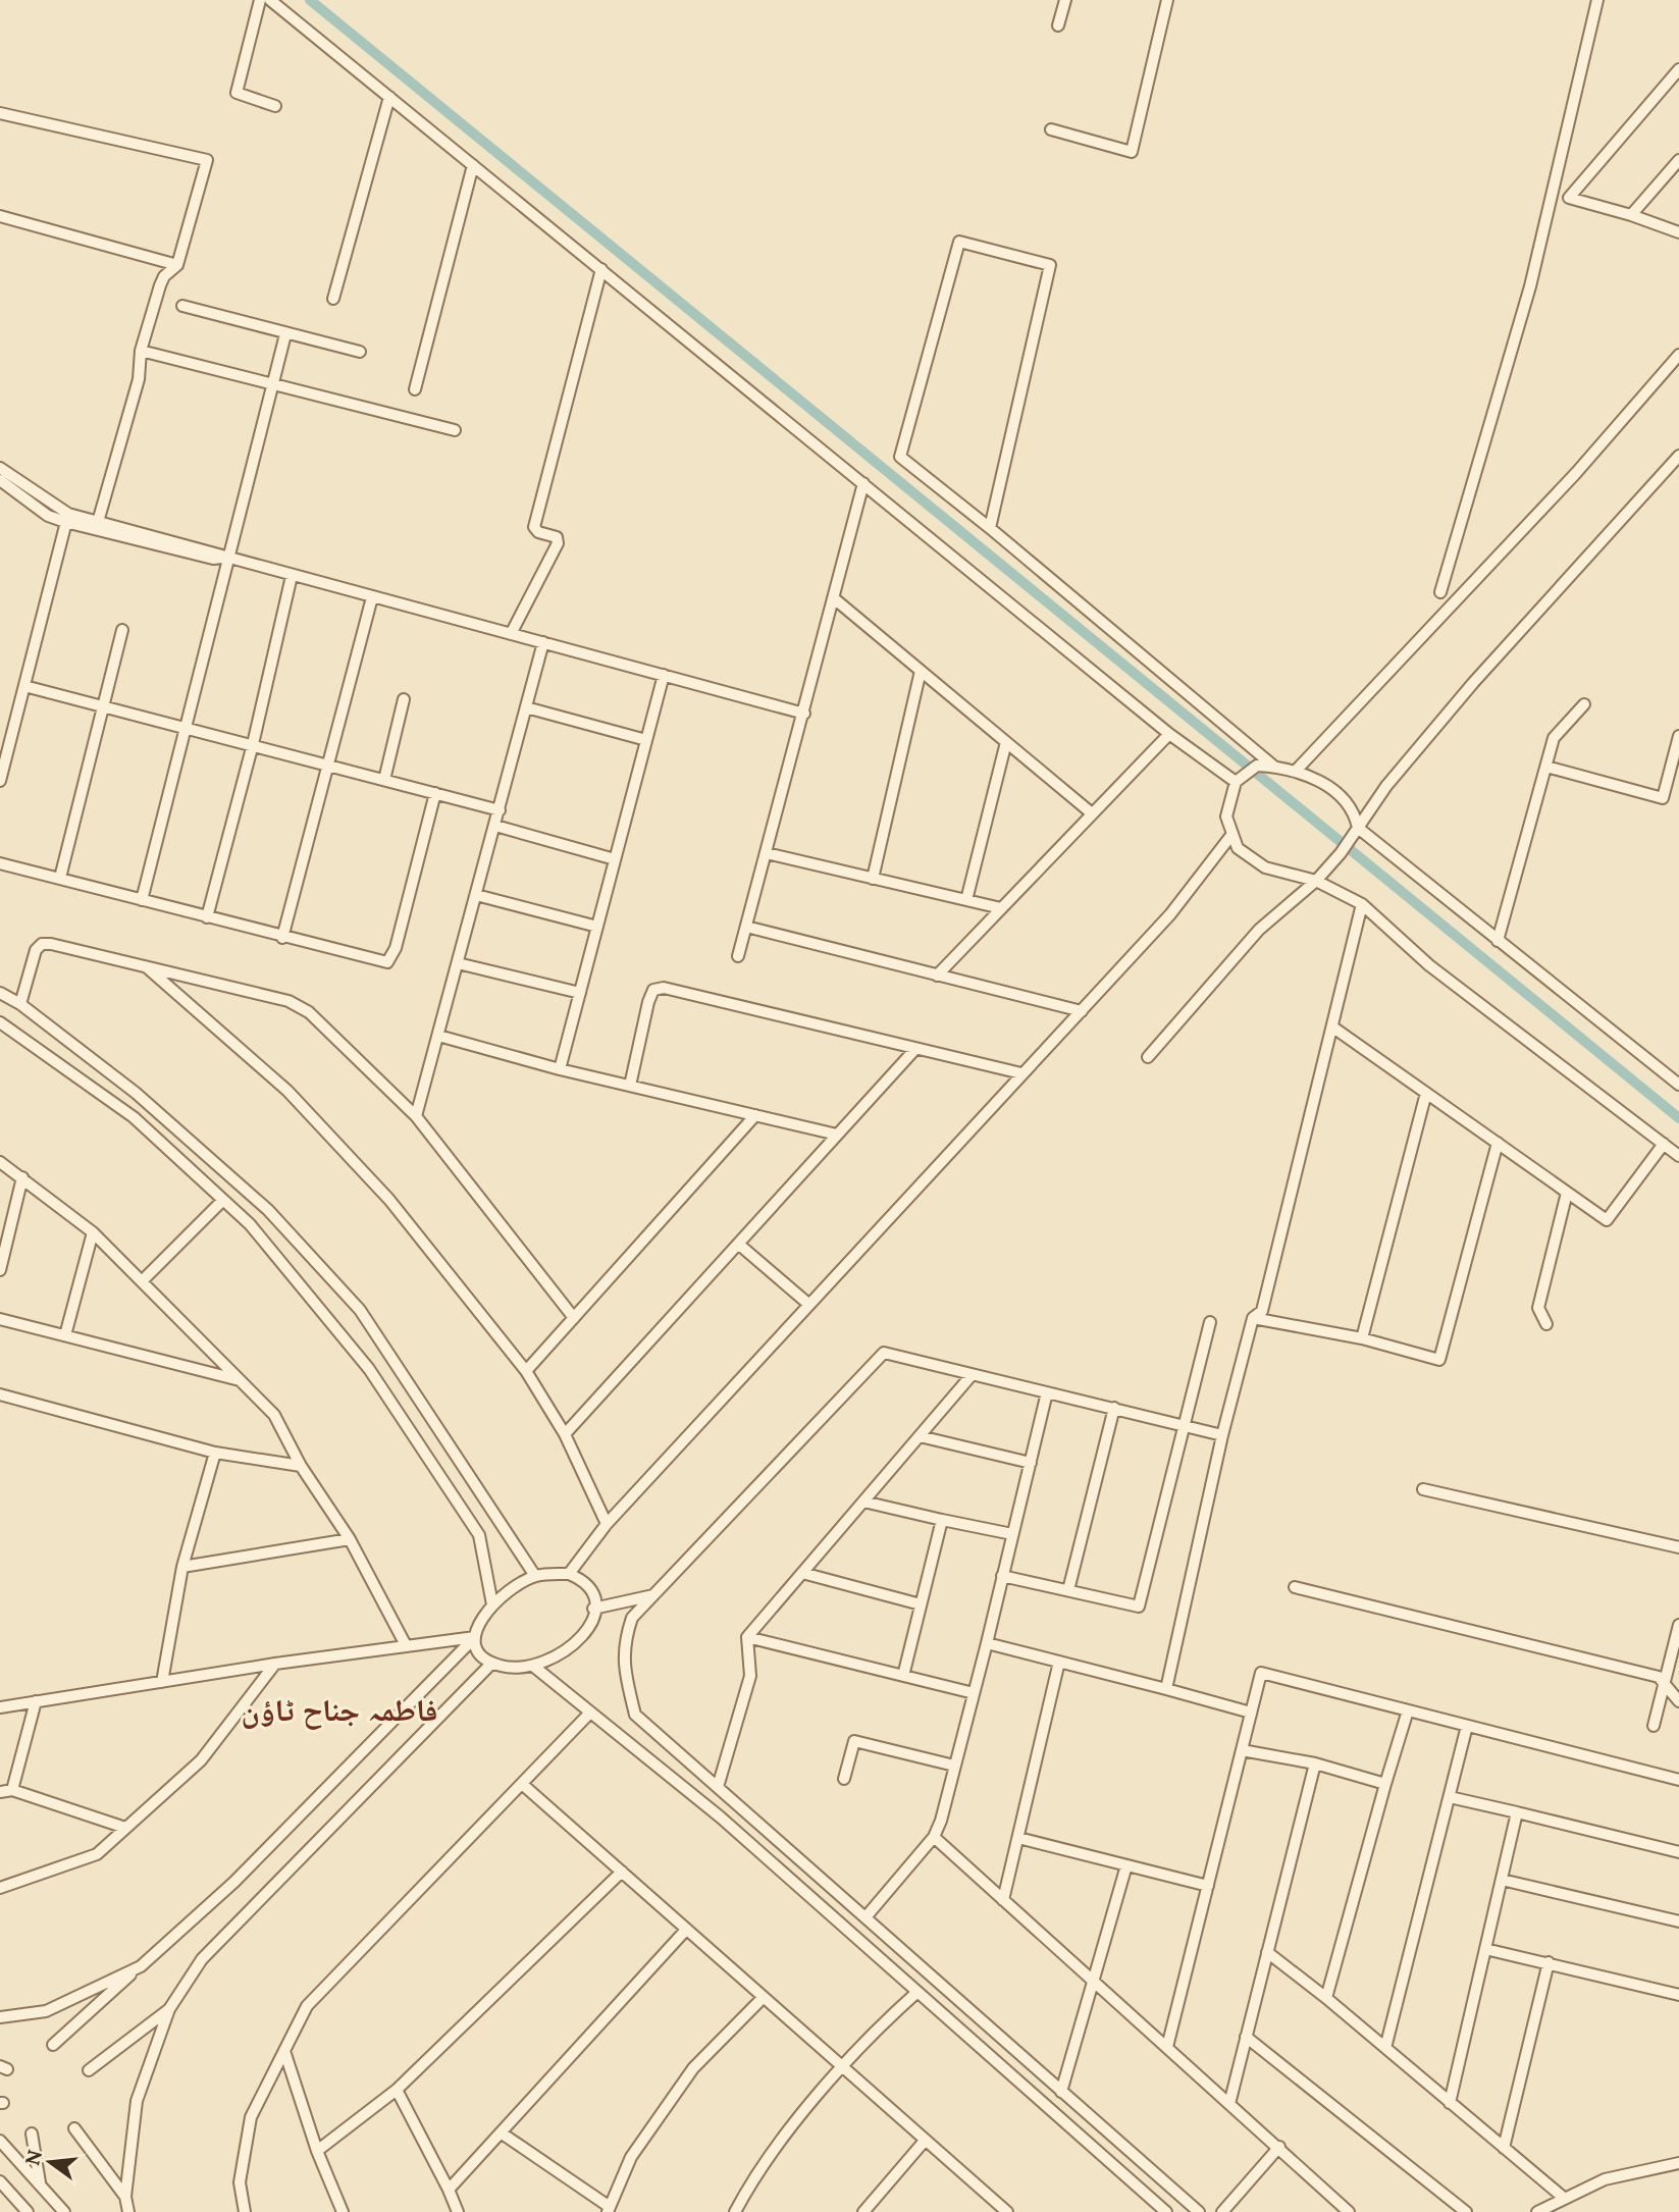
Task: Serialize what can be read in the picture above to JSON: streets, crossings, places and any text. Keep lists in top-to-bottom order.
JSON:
{
  "districts": ["فاطمہ جناح ٹاؤن"],
  "north": "left"
}
